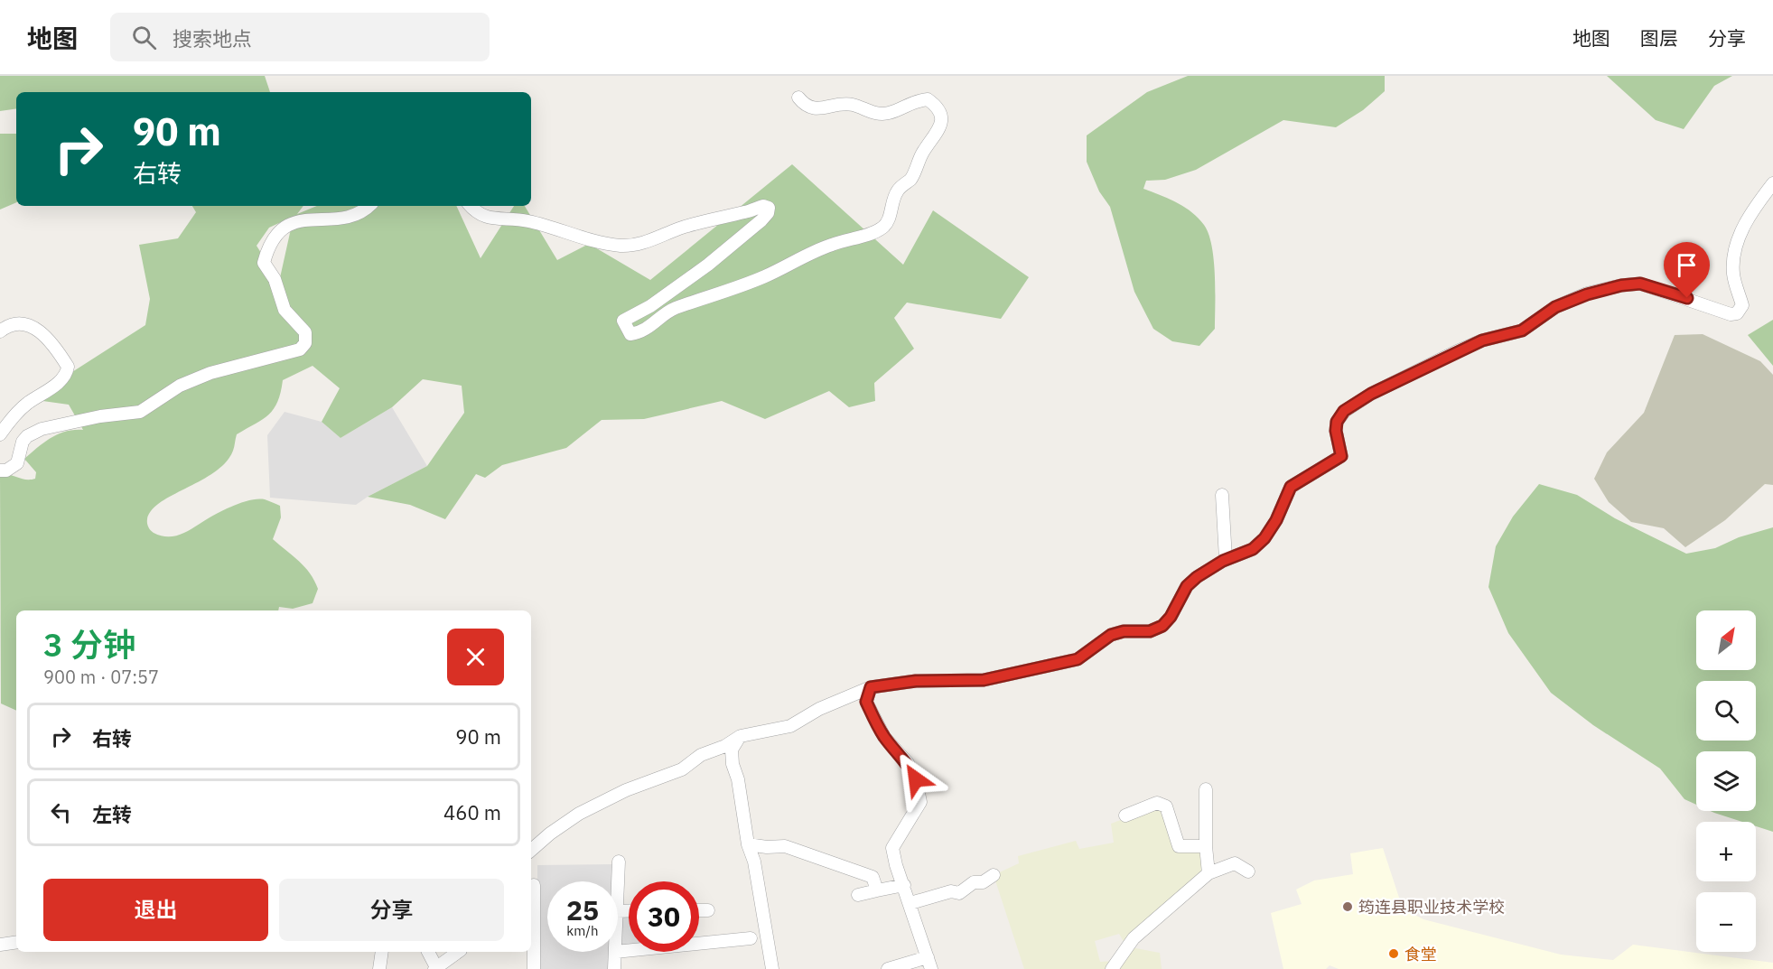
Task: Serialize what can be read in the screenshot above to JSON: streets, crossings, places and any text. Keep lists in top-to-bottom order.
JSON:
{
  "places": ["筠连县职业技术学校", "食堂"],
  "north": "top right",
  "page": {
    "header": "地图",
    "search": "搜索地点",
    "nav": ["地图", "图层", "分享"],
    "turn": ["90 m", "右转"],
    "map_buttons": ["+", "−"],
    "heading": ["3 分钟", "900 m · 07:57"],
    "list": [
      {
        "name": "右转",
        "value": "90 m"
      },
      {
        "name": "左转",
        "value": "460 m"
      }
    ],
    "buttons": ["退出", "分享"],
    "speed": "25 km/h",
    "limit": "30"
  }
}
